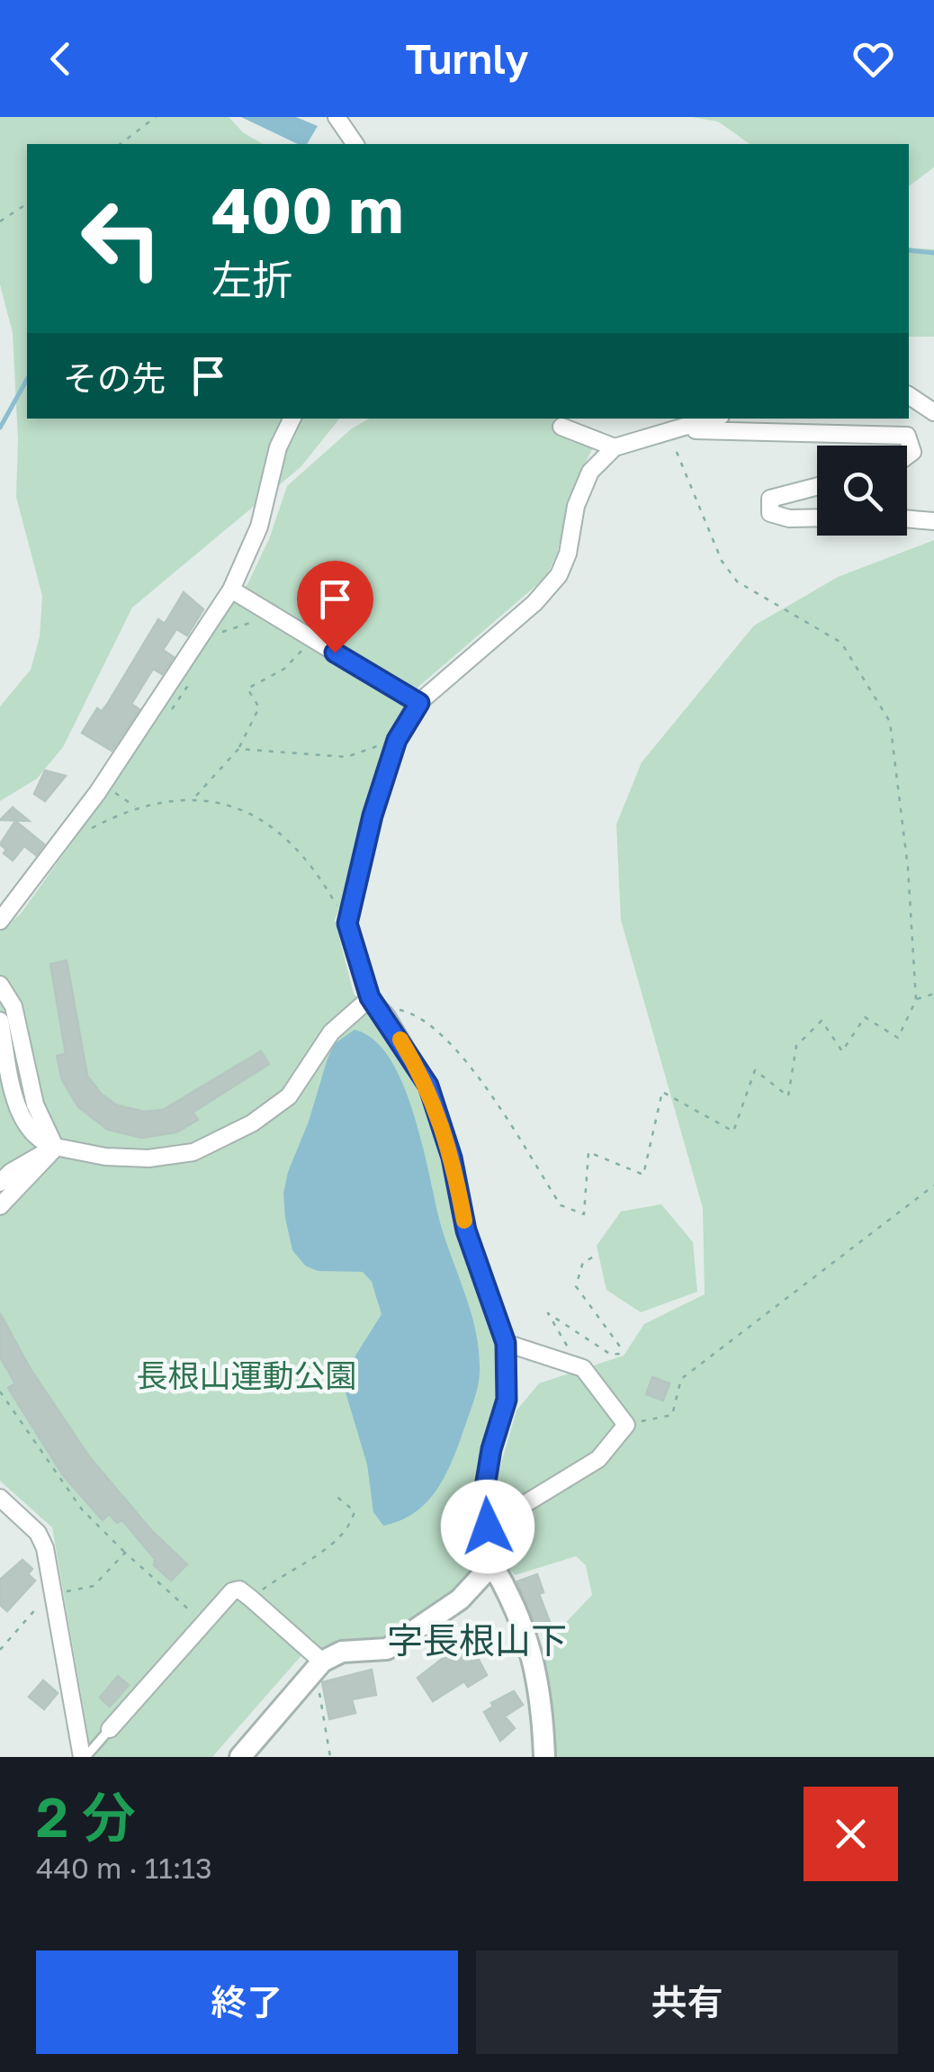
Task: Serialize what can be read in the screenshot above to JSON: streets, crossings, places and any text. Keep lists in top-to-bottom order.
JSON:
{
  "districts": ["字長根山下"],
  "parks": ["長根山運動公園"],
  "page": {
    "header": "Turnly",
    "turn": ["400 m", "左折"],
    "then": "その先",
    "heading": ["2 分", "440 m · 11:13"],
    "buttons": ["終了", "共有"]
  }
}
